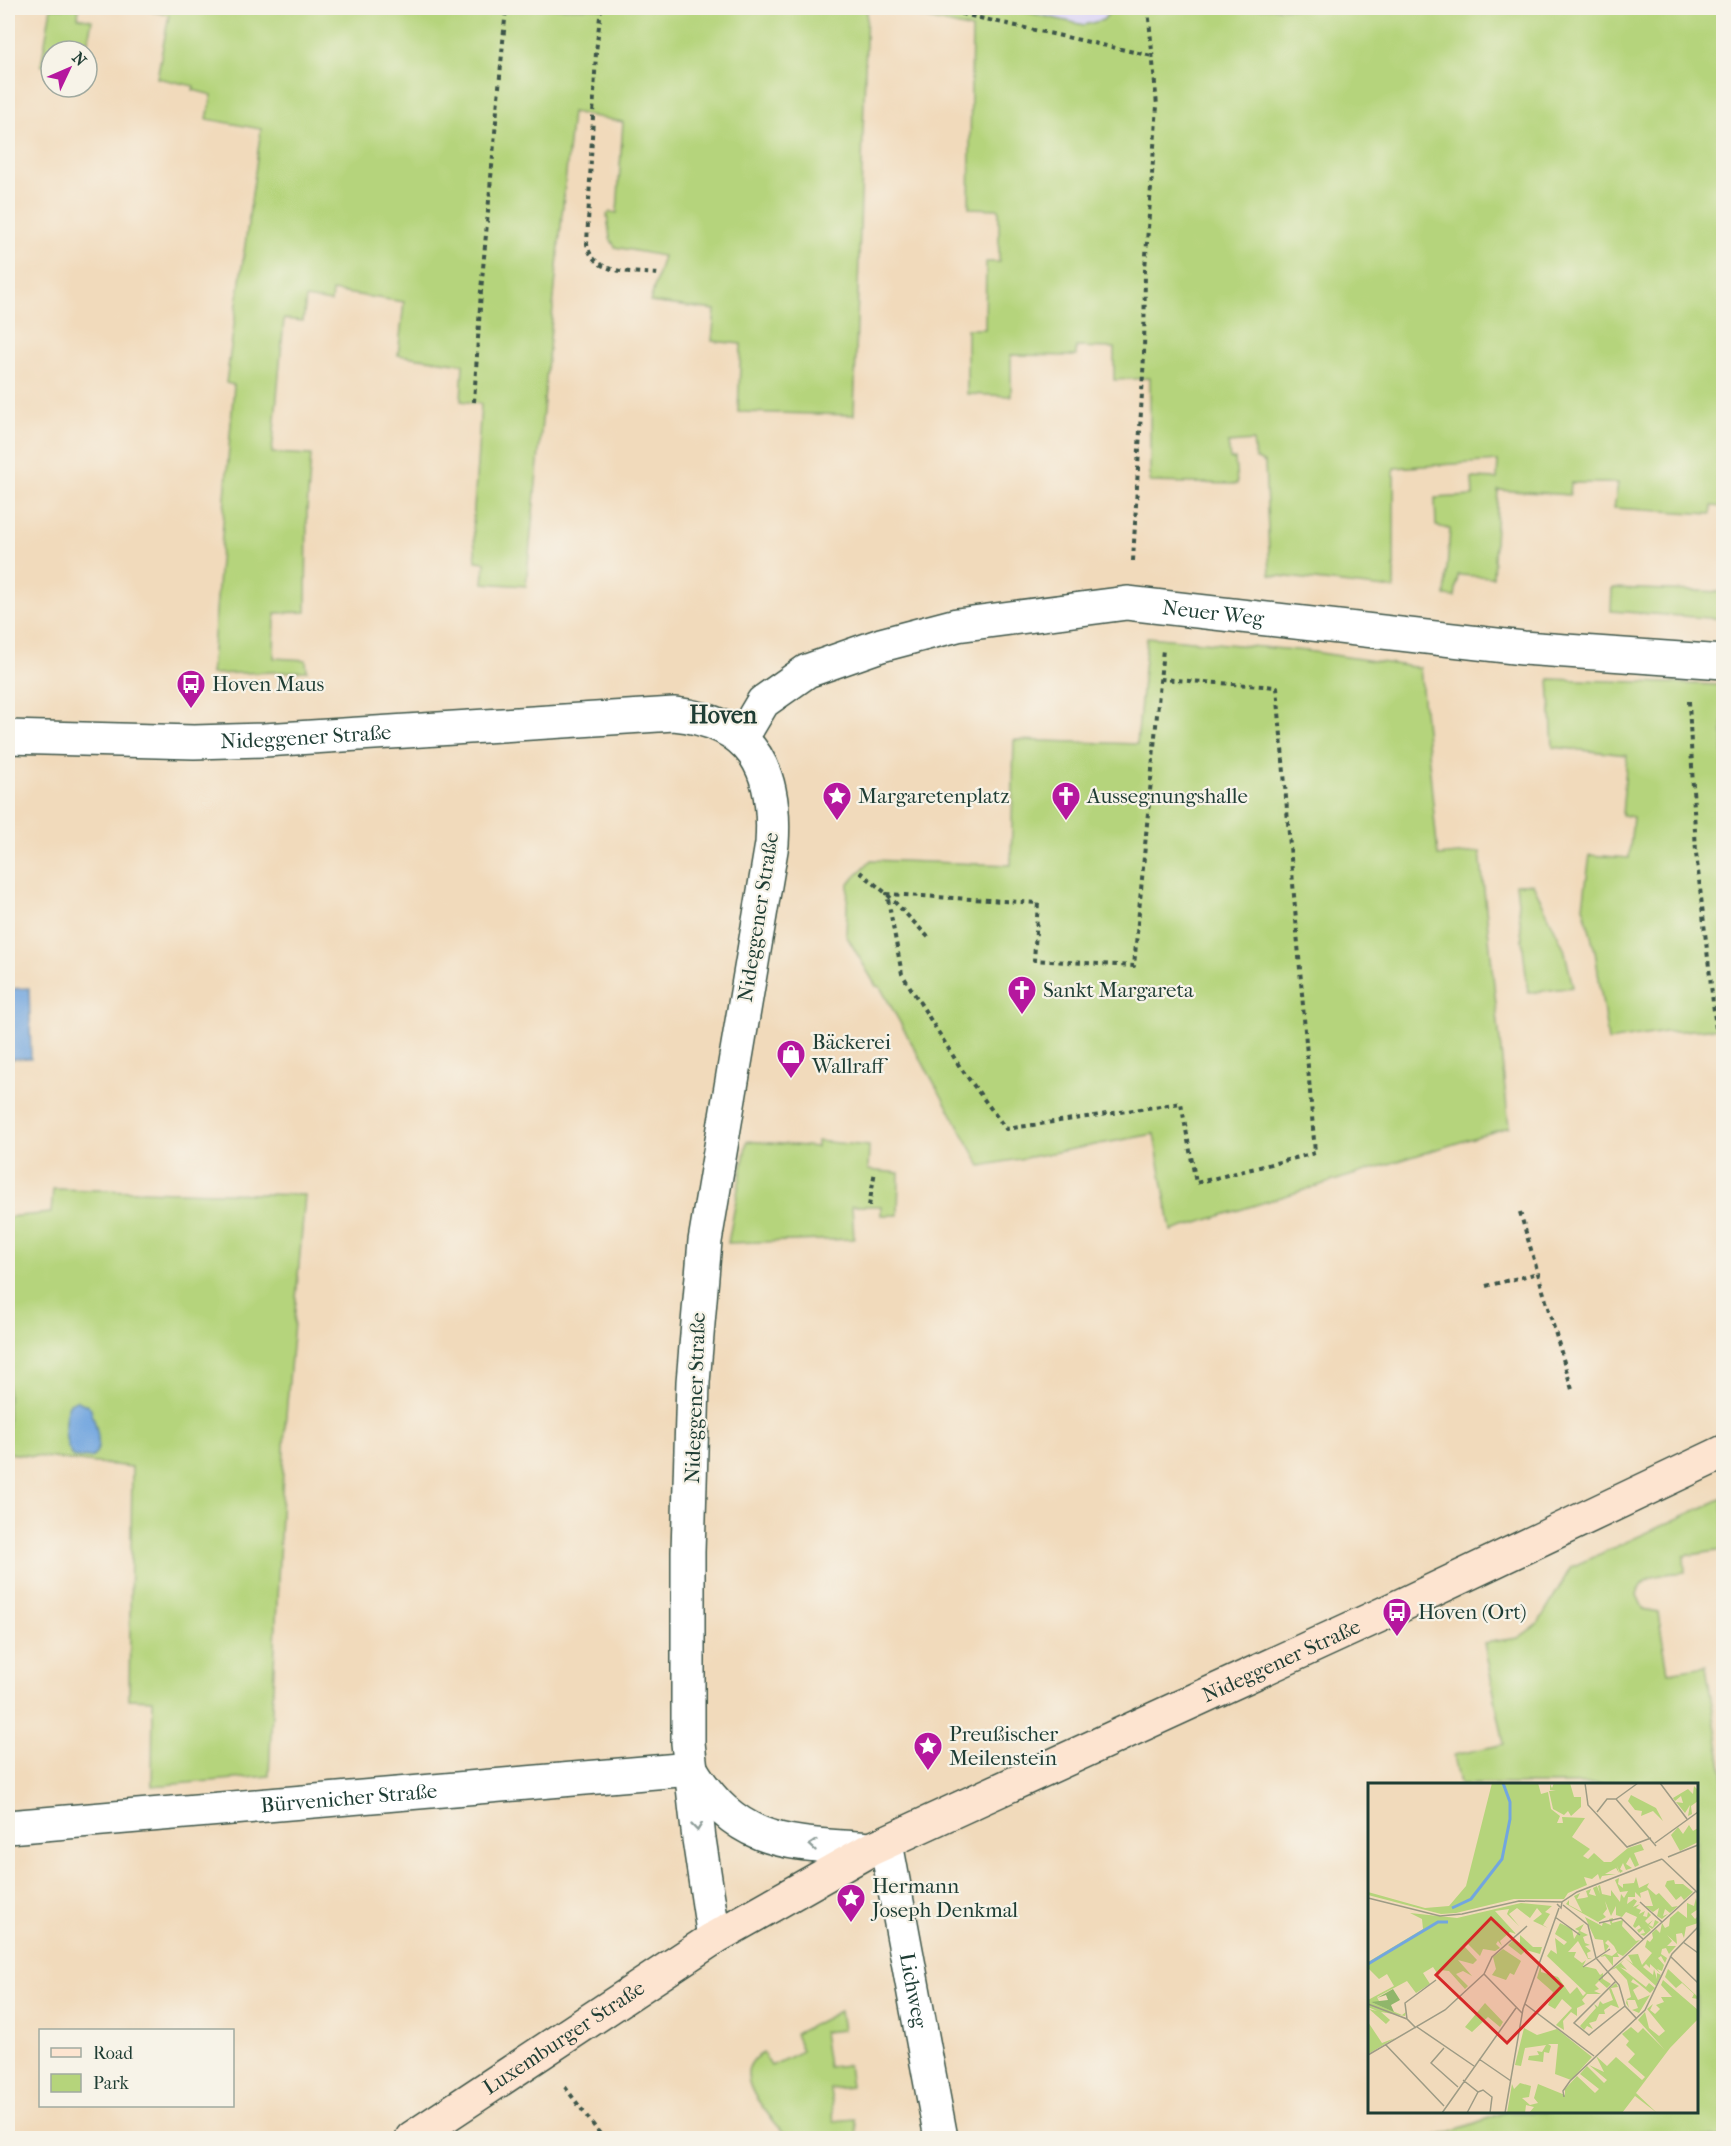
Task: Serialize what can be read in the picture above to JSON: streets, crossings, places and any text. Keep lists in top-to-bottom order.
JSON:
{
  "streets": {
    "street": [
      "Neuer Weg",
      "Nideggener Straße",
      "Bürvenicher Straße",
      "Lichweg",
      "Luxemburger Straße"
    ]
  },
  "crossings": [
    ["Neuer Weg", "Nideggener Straße"],
    ["Nideggener Straße", "Bürvenicher Straße"],
    ["Nideggener Straße", "Lichweg"],
    ["Nideggener Straße", "Luxemburger Straße"]
  ],
  "districts": ["Hoven"],
  "places": {
    "bus stop": ["Hoven Maus", "Hoven (Ort)"],
    "place": ["Margaretenplatz", "Preußischer Meilenstein", "Hermann Joseph Denkmal"],
    "church": ["Aussegnungshalle", "Sankt Margareta"],
    "shop": ["Bäckerei Wallraff"]
  },
  "legend": ["Road", "Park"],
  "north": "top right"
}
